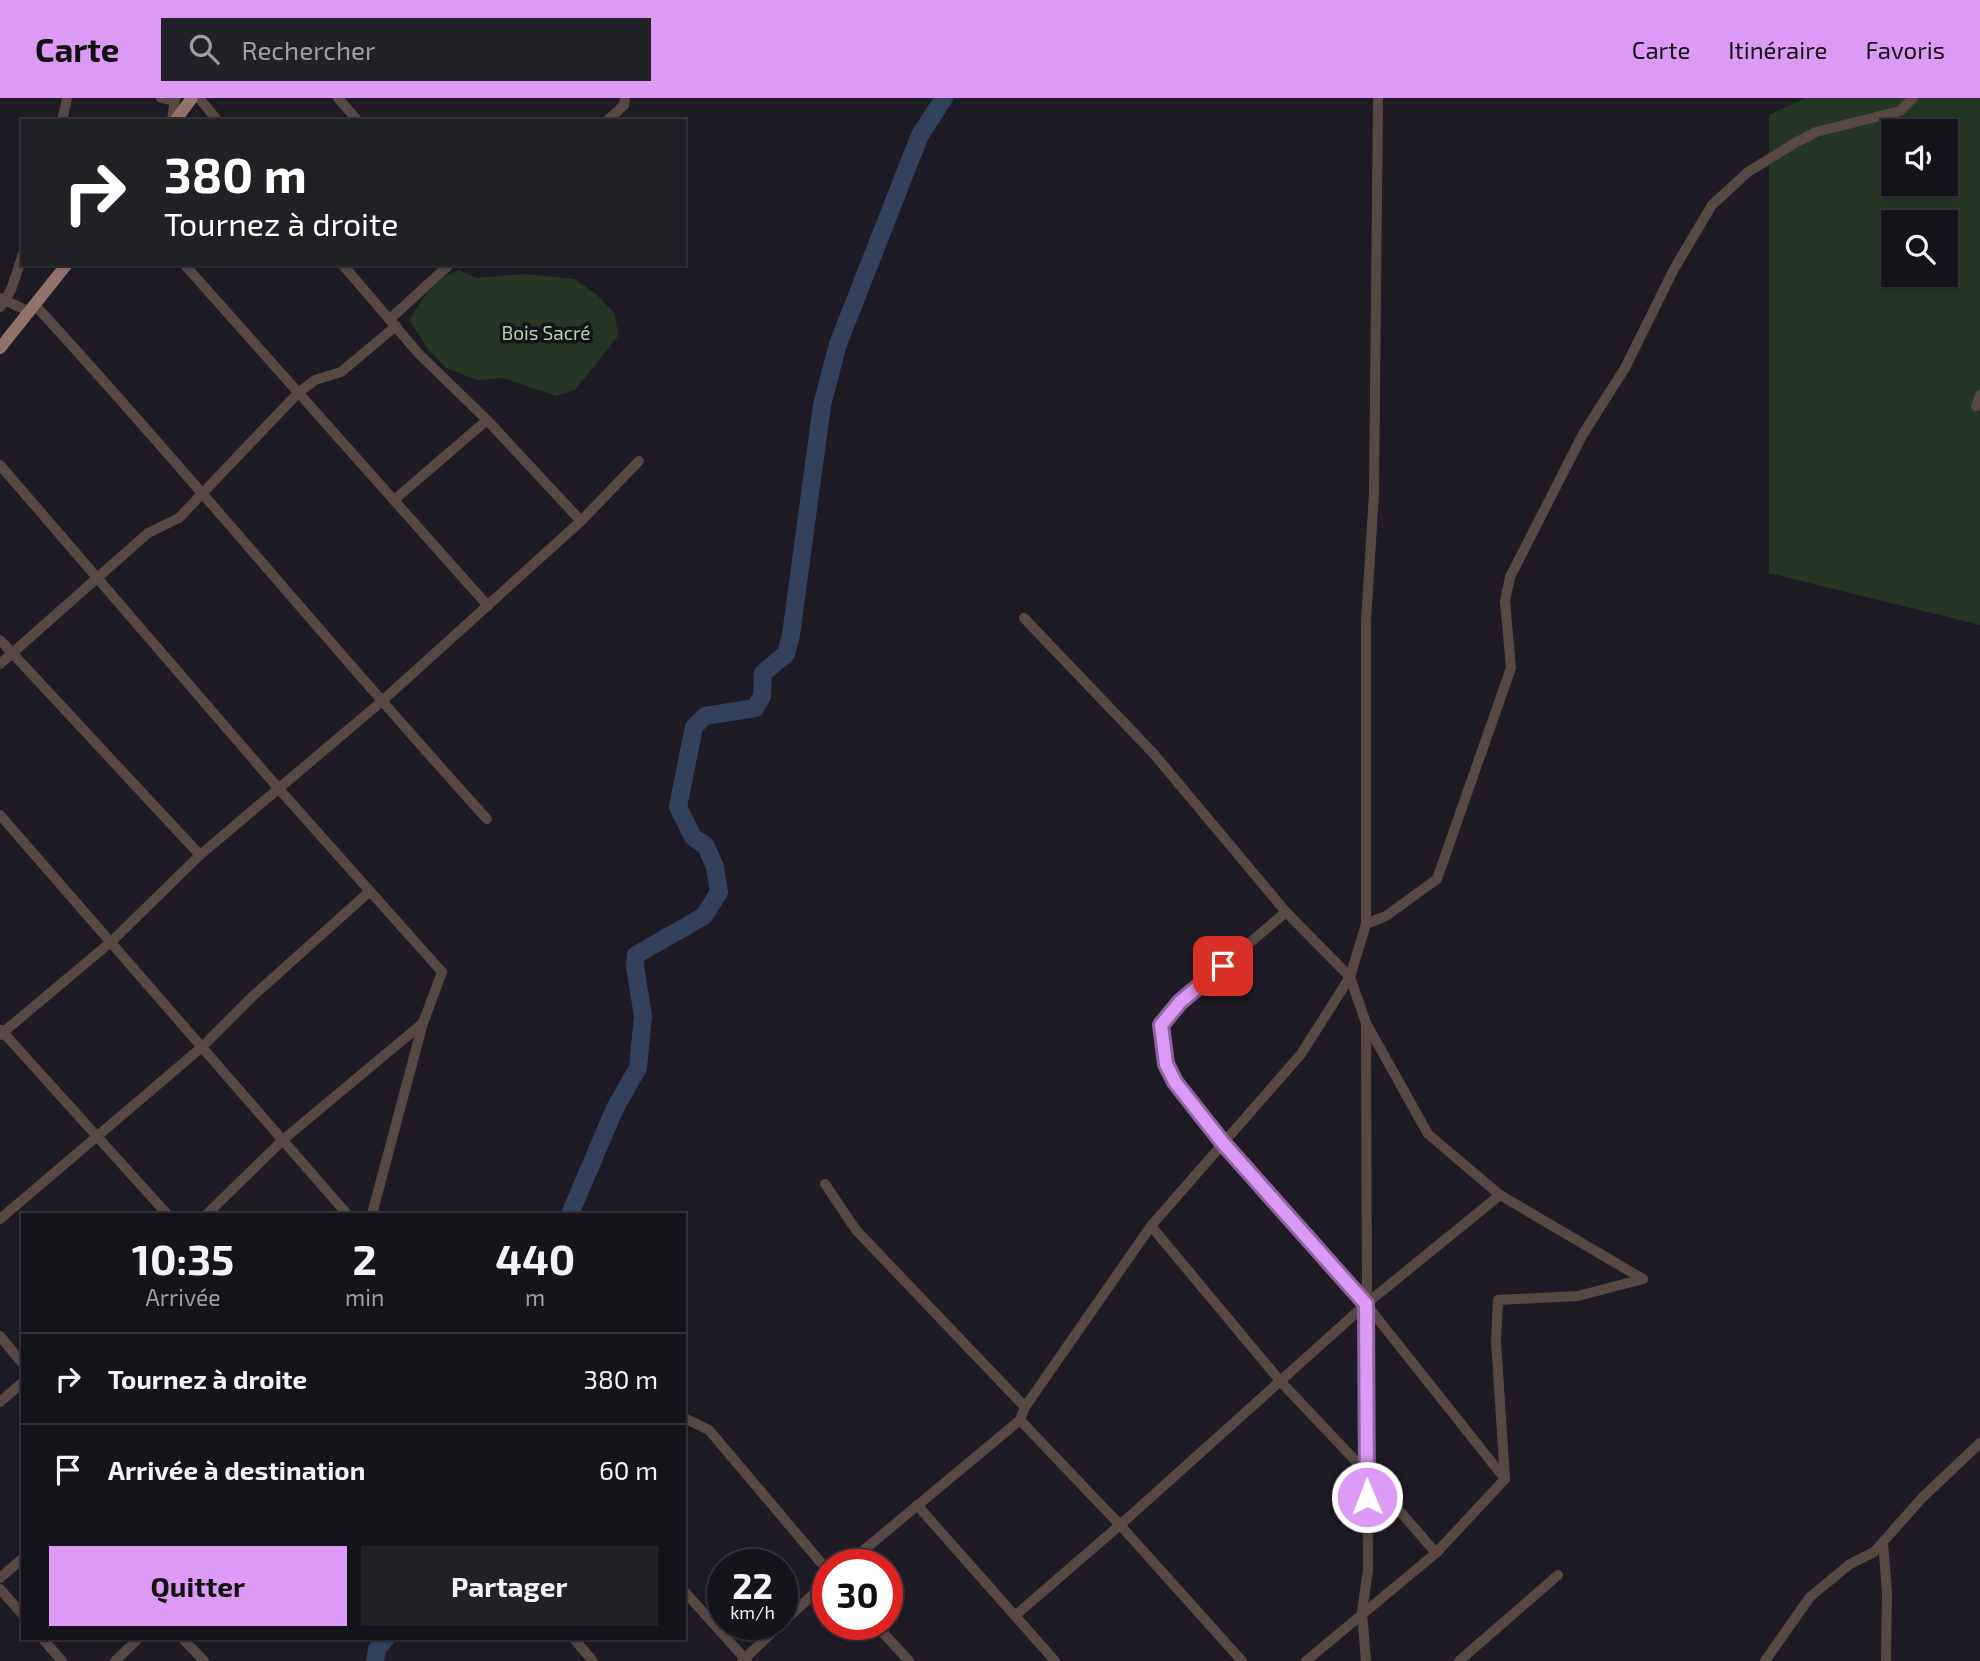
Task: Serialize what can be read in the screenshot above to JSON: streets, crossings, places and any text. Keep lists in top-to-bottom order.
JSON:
{
  "parks": ["Bois Sacré"],
  "page": {
    "header": "Carte",
    "search": "Rechercher",
    "nav": ["Carte", "Itinéraire", "Favoris"],
    "turn": ["380 m", "Tournez à droite"],
    "eta": [
      "10:35",
      "Arrivée",
      "2",
      "min",
      "440",
      "m"
    ],
    "list": [
      {
        "name": "Tournez à droite",
        "value": "380 m"
      },
      {
        "name": "Arrivée à destination",
        "value": "60 m"
      }
    ],
    "buttons": ["Quitter", "Partager"],
    "speed": "22 km/h",
    "limit": "30"
  }
}
